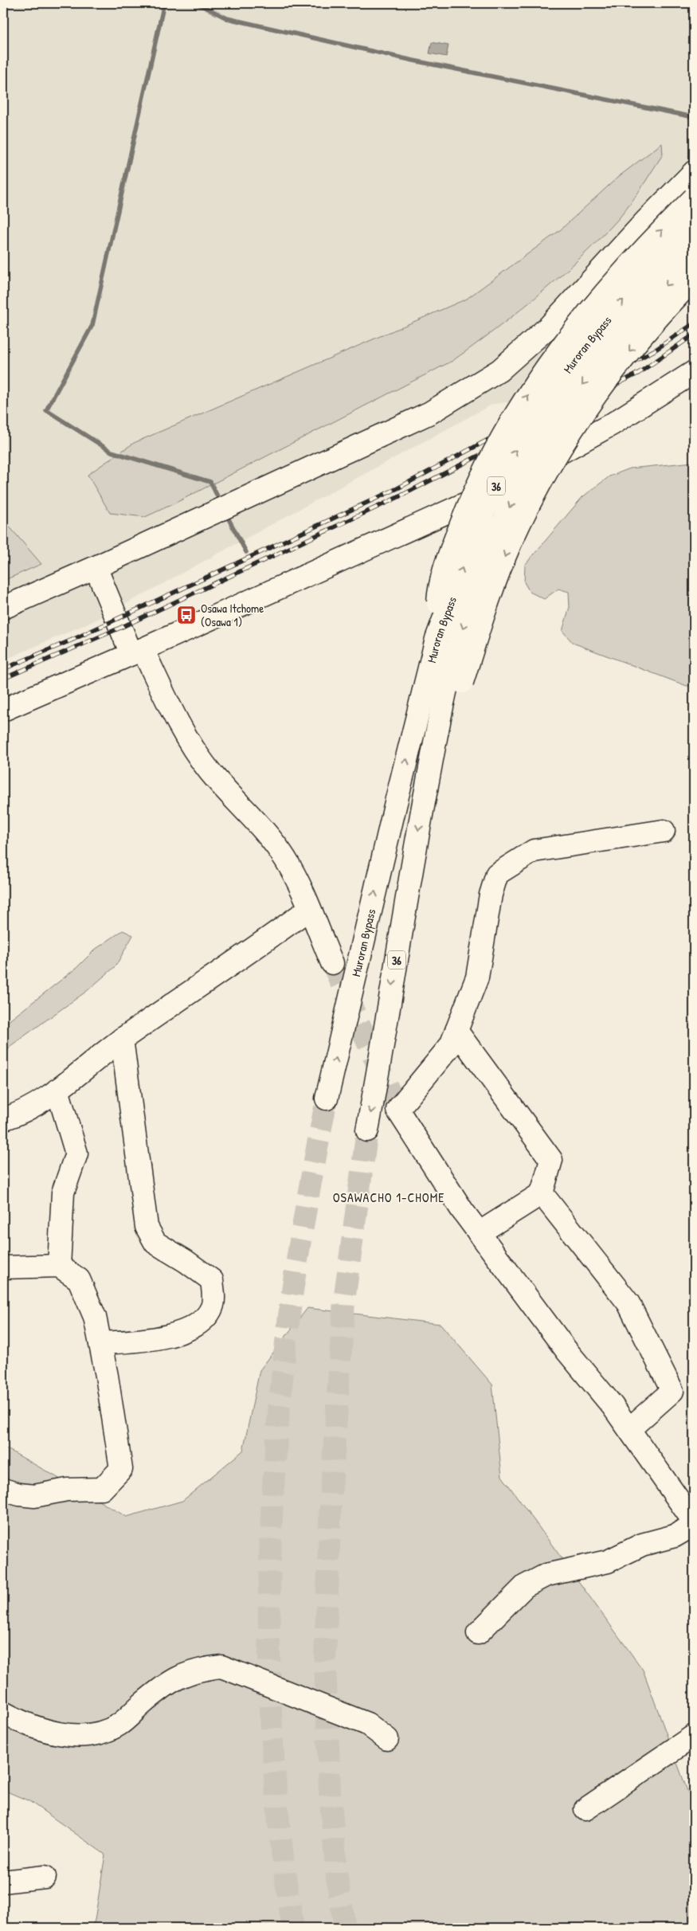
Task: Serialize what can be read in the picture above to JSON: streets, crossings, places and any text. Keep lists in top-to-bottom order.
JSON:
{
  "streets": {
    "main road": ["Muroran Bypass", "36"]
  },
  "districts": ["OSAWACHO 1-CHOME"],
  "places": {
    "bus stop": ["Osawa Itchome (Osawa 1)"]
  }
}
